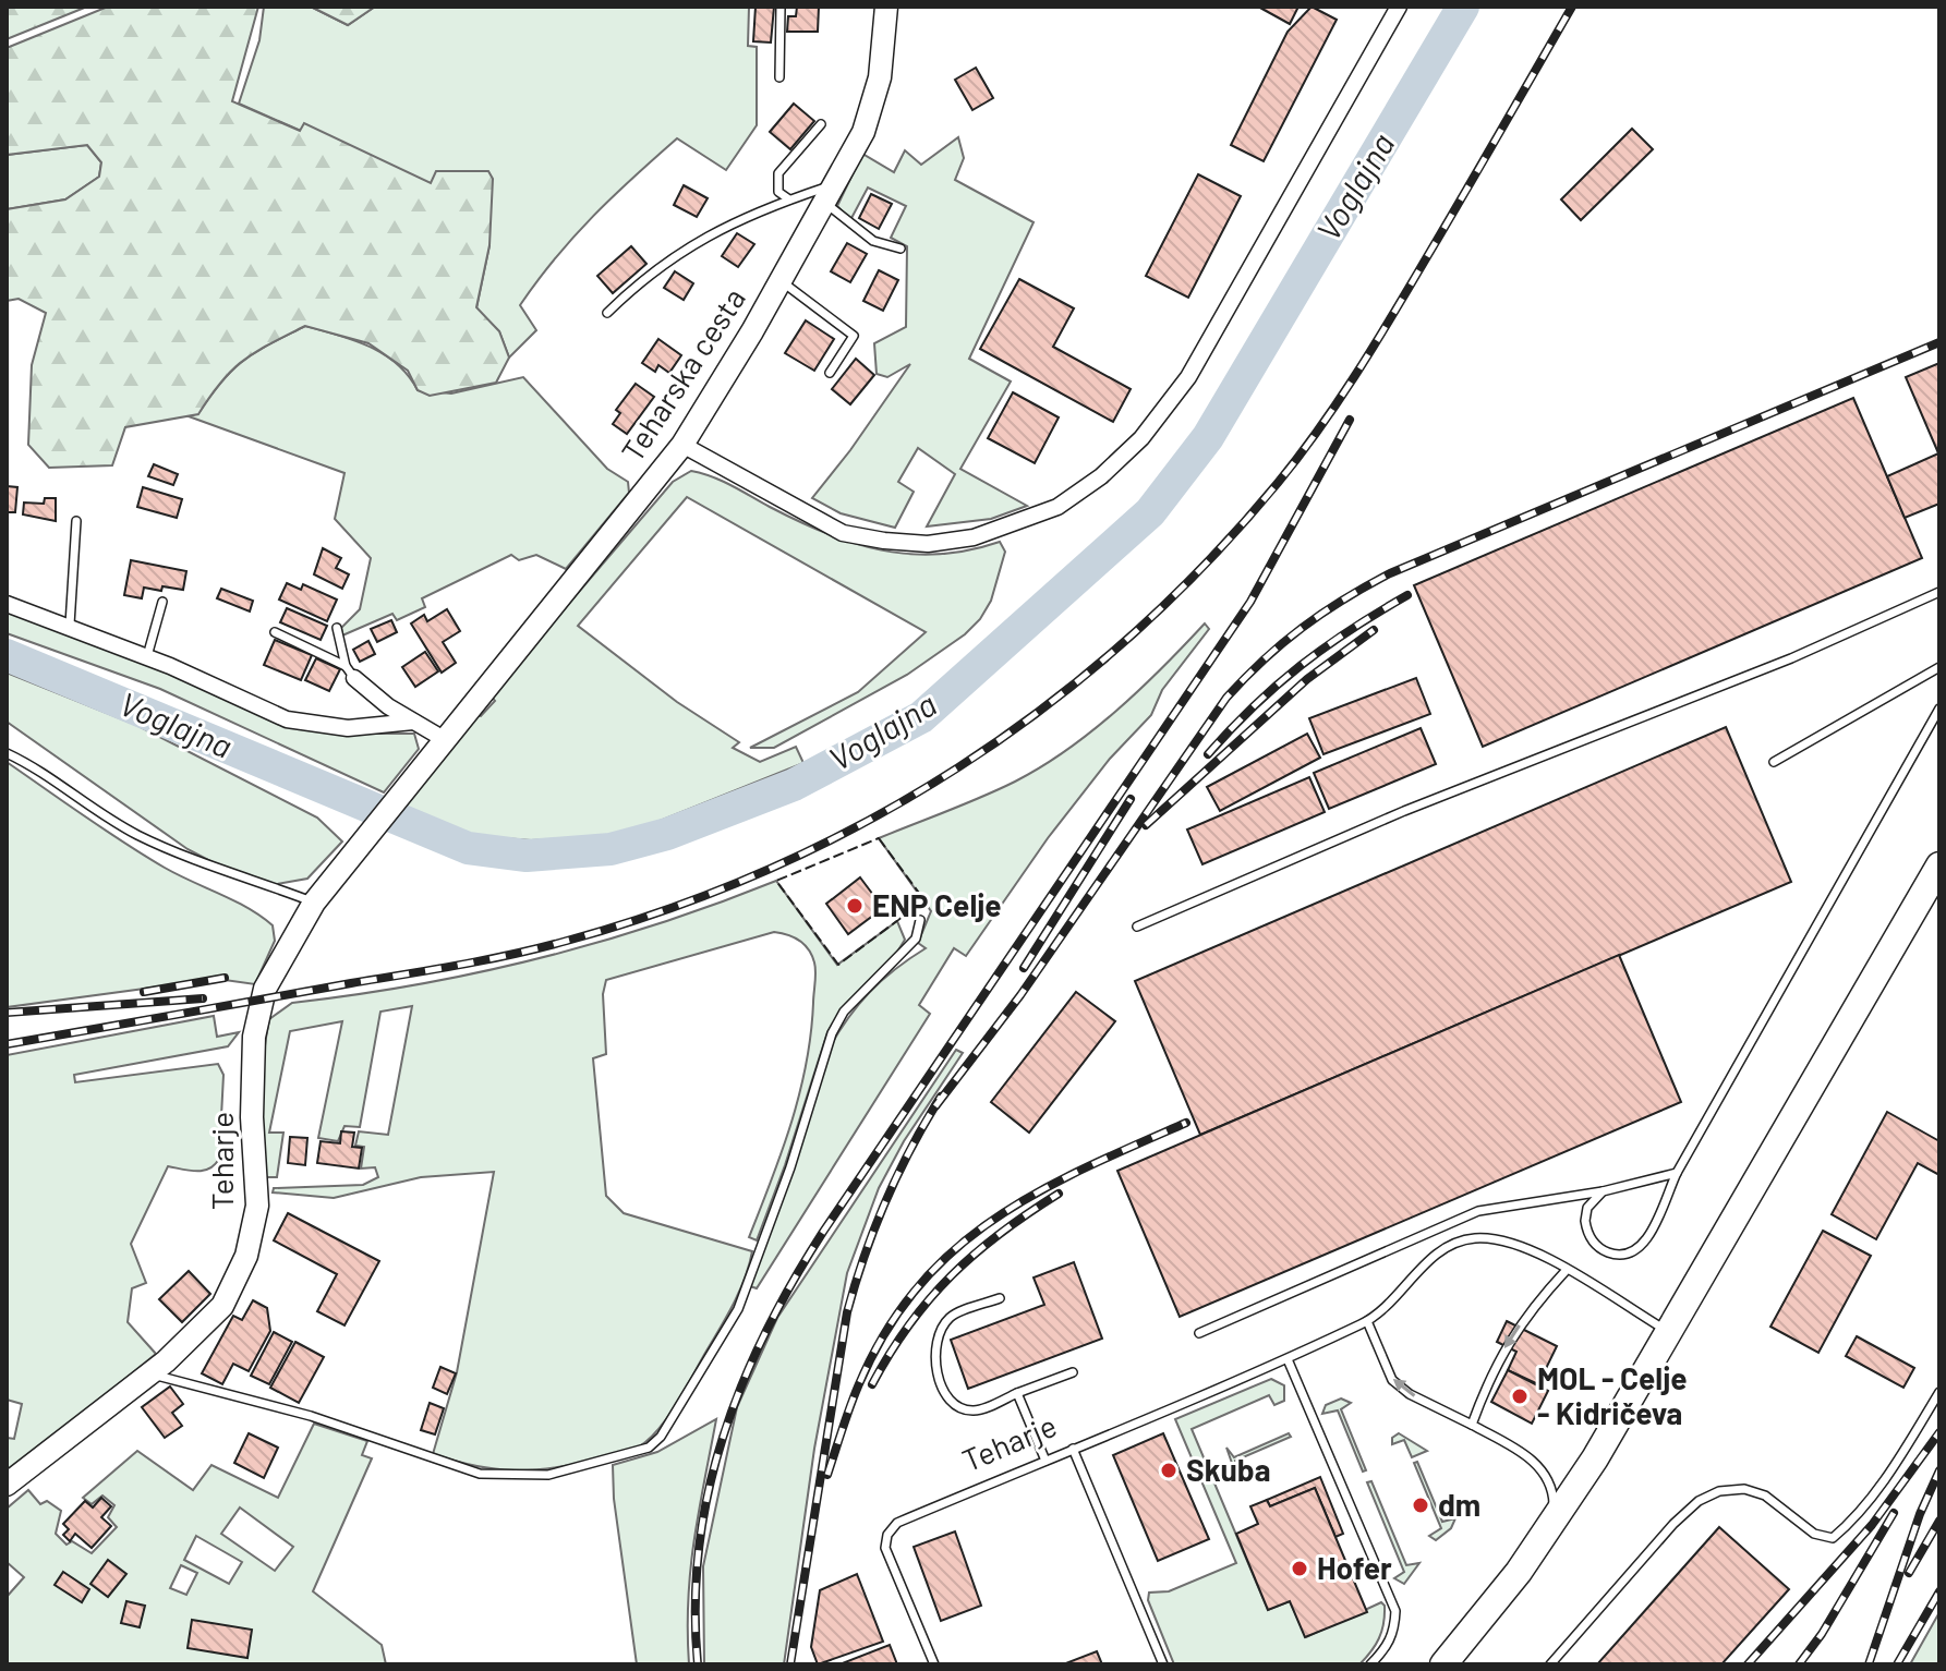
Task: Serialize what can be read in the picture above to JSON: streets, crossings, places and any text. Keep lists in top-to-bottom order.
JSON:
{
  "streets": {
    "street": ["Teharska cesta", "Teharje"]
  },
  "crossings": [
    ["Teharska cesta", "Teharje"]
  ],
  "water": ["Voglajna"],
  "places": [
    "ENP Celje",
    "MOL - Celje - Kidričeva",
    "Skuba",
    "dm",
    "Hofer"
  ]
}
